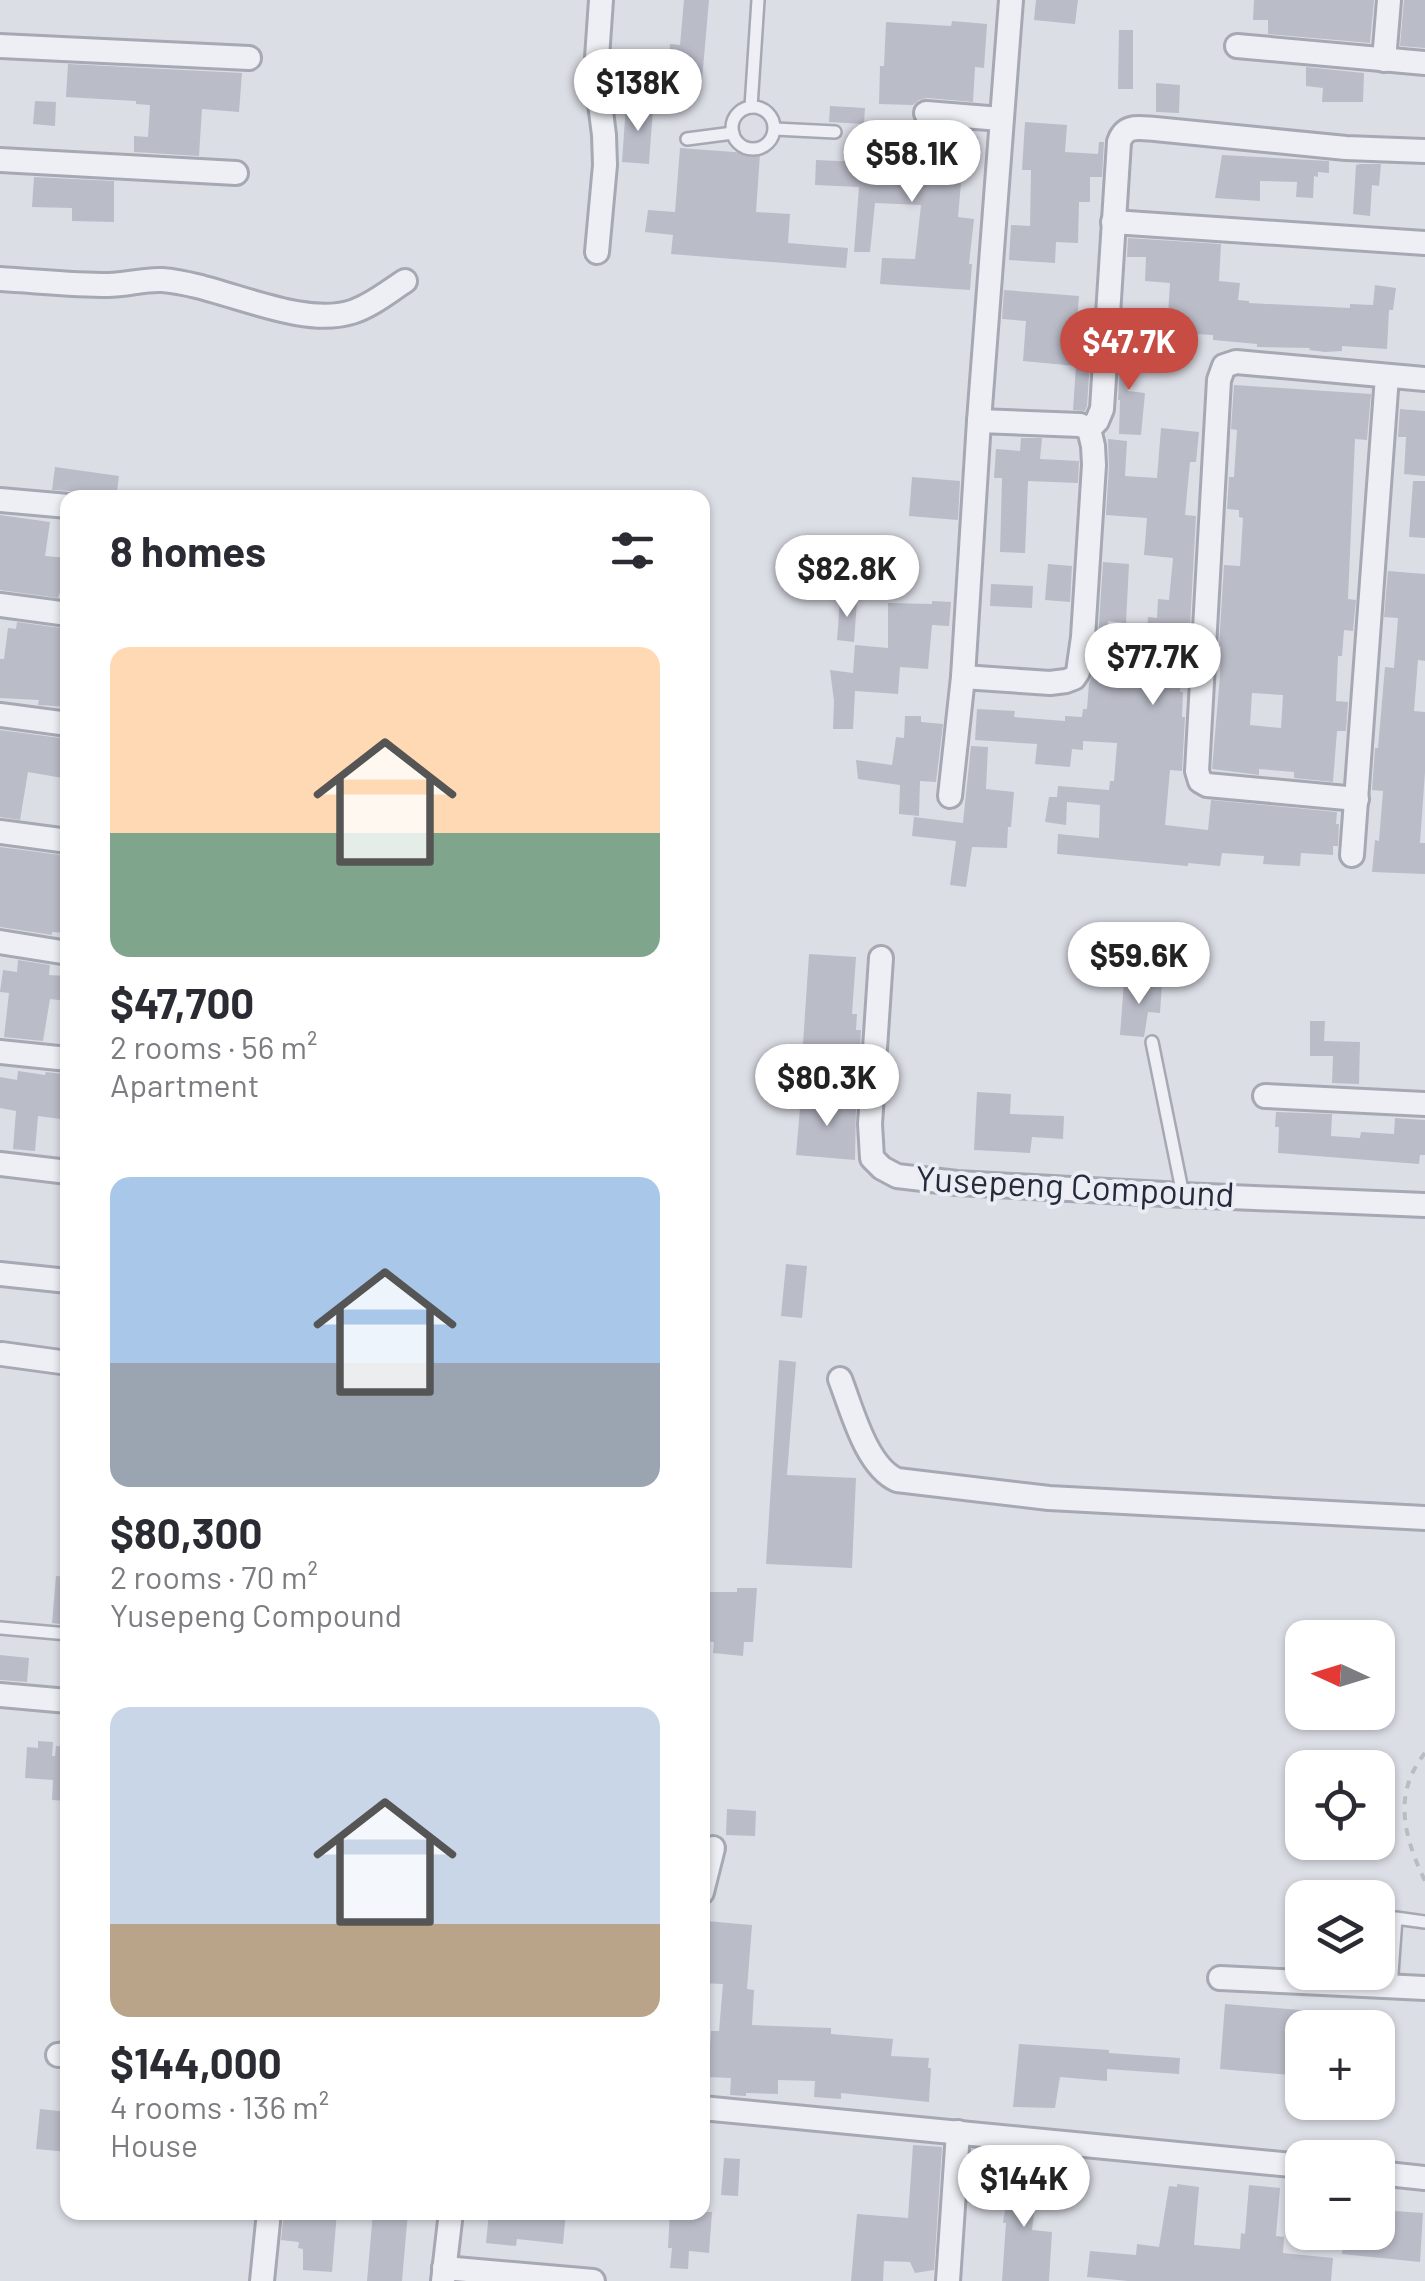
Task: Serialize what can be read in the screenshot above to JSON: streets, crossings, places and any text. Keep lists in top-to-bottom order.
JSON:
{
  "streets": {
    "street": ["Yusepeng Compound"]
  },
  "north": "left",
  "page": {
    "price": [
      "$138K",
      "$58.1K",
      "$47.7K",
      "$82.8K",
      "$77.7K",
      "$59.6K",
      "$80.3K",
      "$144K"
    ],
    "heading": "8 homes",
    "list": [
      {
        "name": "$47,700",
        "note": "2 rooms · 56 m² · Apartment"
      },
      {
        "name": "$80,300",
        "note": "2 rooms · 70 m² · Yusepeng Compound"
      },
      {
        "name": "$144,000",
        "note": "4 rooms · 136 m² · House"
      }
    ],
    "map_buttons": ["+", "−"]
  }
}
